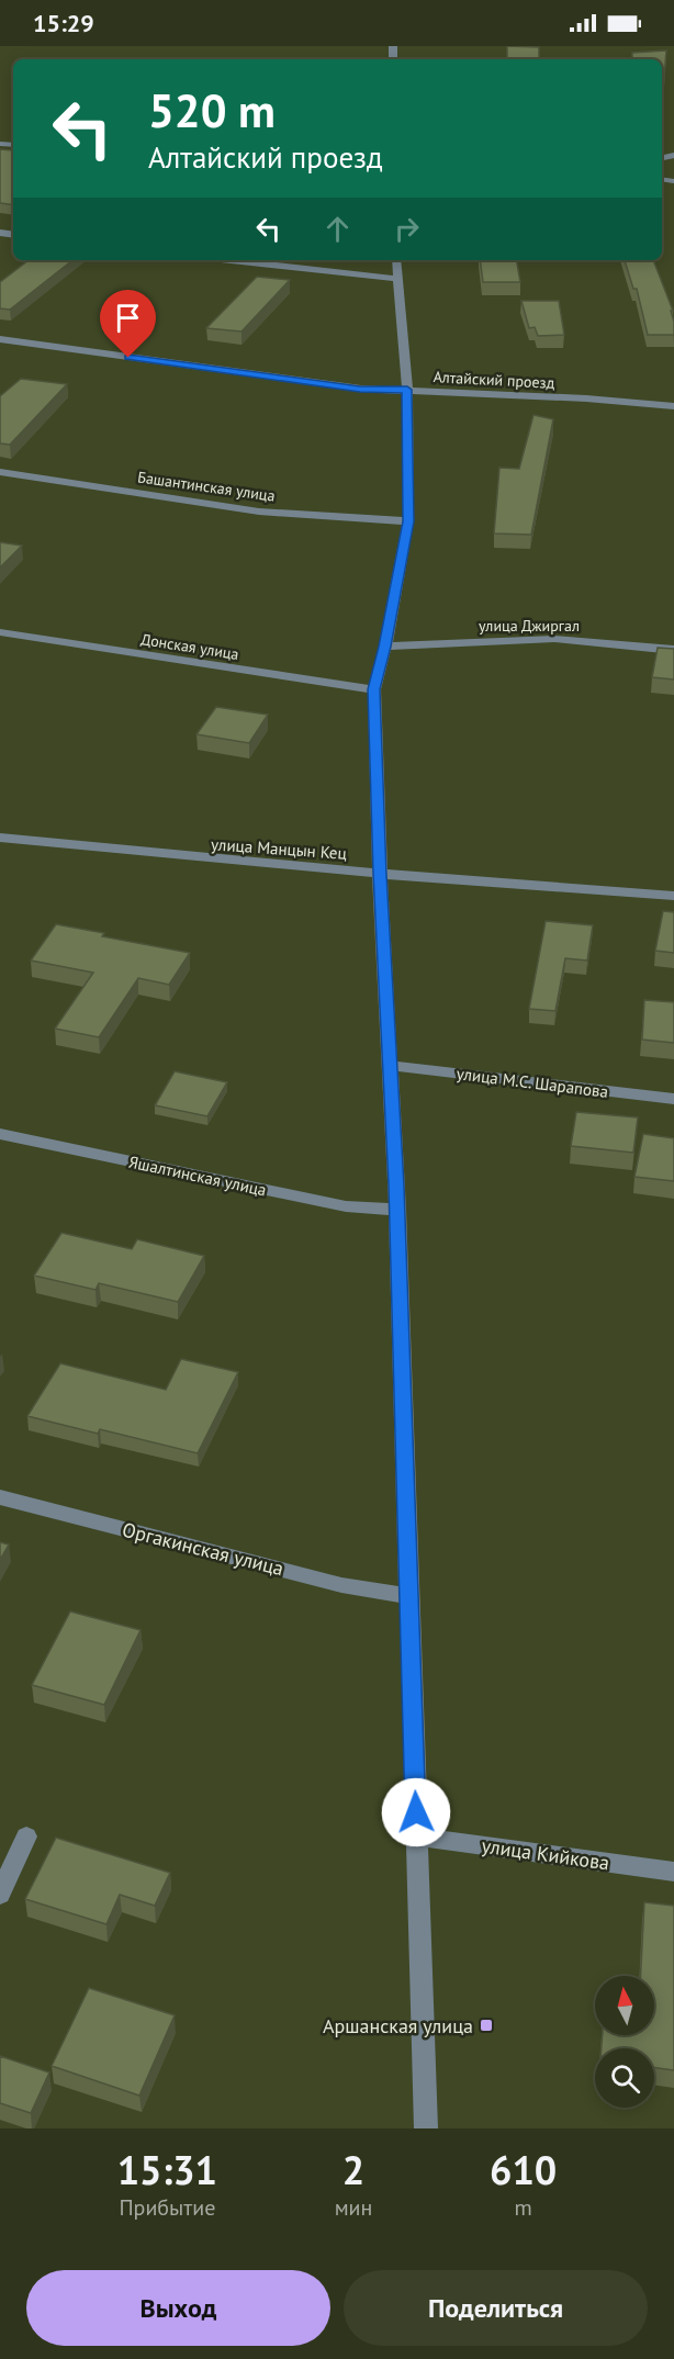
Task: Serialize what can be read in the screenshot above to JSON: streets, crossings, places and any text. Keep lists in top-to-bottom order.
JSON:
{
  "streets": {
    "street": [
      "Алтайский проезд",
      "Башантинская улица",
      "улица Джиргал",
      "Донская улица",
      "улица Манцын Кец",
      "улица М.С. Шарапова",
      "Яшалтинская улица",
      "Оргакинская улица",
      "улица Кийкова"
    ]
  },
  "places": {
    "transit": ["Аршанская улица"]
  },
  "north": "top",
  "page": {
    "status": "15:29",
    "turn": ["520 m", "Алтайский проезд"],
    "eta": [
      "15:31",
      "Прибытие",
      "2",
      "мин",
      "610",
      "m"
    ],
    "buttons": ["Выход", "Поделиться"]
  }
}
